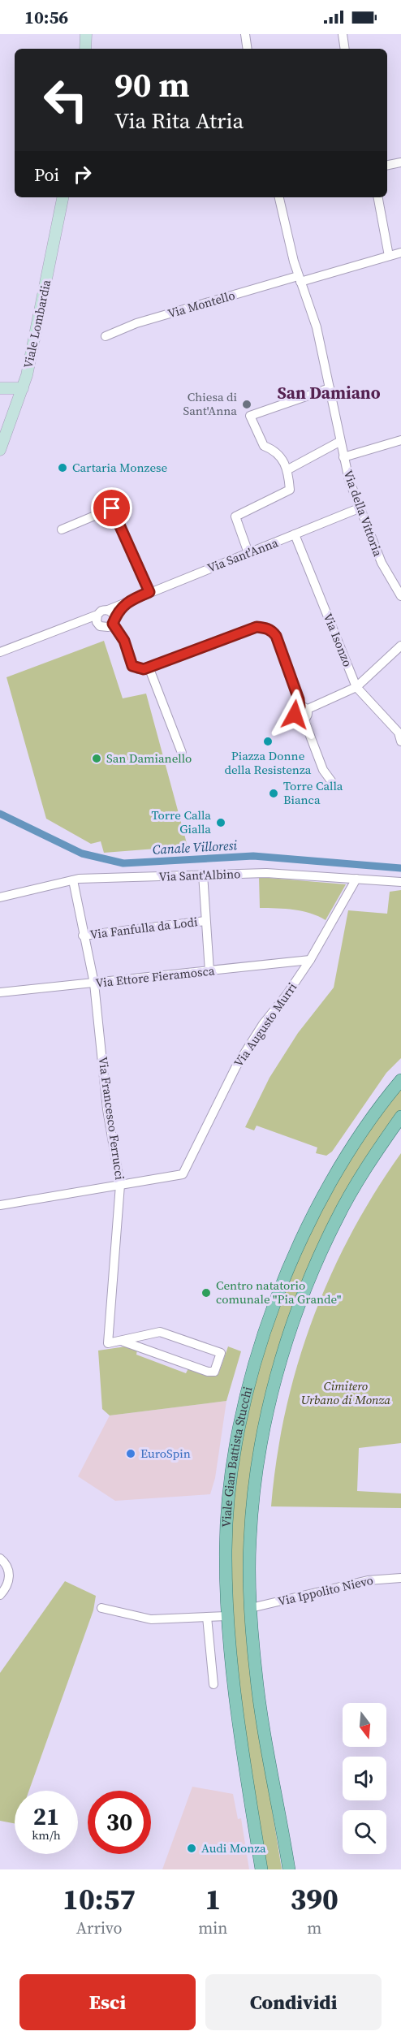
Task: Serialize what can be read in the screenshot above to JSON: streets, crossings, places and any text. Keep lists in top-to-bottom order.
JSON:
{
  "streets": {
    "main road": ["Viale Lombardia", "Viale Gian Battista Stucchi"],
    "street": [
      "Via Montello",
      "Via della Vittoria",
      "Via Sant'Anna",
      "Via Isonzo",
      "Via Sant'Albino",
      "Via Fanfulla da Lodi",
      "Via Ettore Fieramosca",
      "Via Augusto Murri",
      "Via Francesco Ferrucci",
      "Via Ippolito Nievo"
    ]
  },
  "crossings": [
    ["Via Montello", "Via della Vittoria"],
    ["Via della Vittoria", "Via Sant'Anna"],
    ["Via Sant'Anna", "Via Isonzo"],
    ["Via Sant'Albino", "Via Augusto Murri"],
    ["Via Sant'Albino", "Via Francesco Ferrucci"],
    ["Via Fanfulla da Lodi", "Via Francesco Ferrucci"],
    ["Via Ettore Fieramosca", "Via Augusto Murri"],
    ["Via Ettore Fieramosca", "Via Francesco Ferrucci"],
    ["Via Augusto Murri", "Via Francesco Ferrucci"],
    ["Viale Gian Battista Stucchi", "Via Ippolito Nievo"]
  ],
  "districts": ["San Damiano"],
  "water": ["Canale Villoresi"],
  "parks": ["Cimitero Urbano di Monza"],
  "places": [
    "Chiesa di Sant'Anna",
    "Cartaria Monzese",
    "Piazza Donne della Resistenza",
    "San Damianello",
    "Torre Calla Bianca",
    "Torre Calla Gialla",
    "Centro natatorio comunale \"Pia Grande\"",
    "EuroSpin",
    "Audi Monza"
  ],
  "north": "bottom",
  "page": {
    "status": "10:56",
    "turn": ["90 m", "Via Rita Atria"],
    "then": "Poi",
    "speed": "21 km/h",
    "limit": "30",
    "eta": [
      "10:57",
      "Arrivo",
      "1",
      "min",
      "390",
      "m"
    ],
    "buttons": ["Esci", "Condividi"]
  }
}
